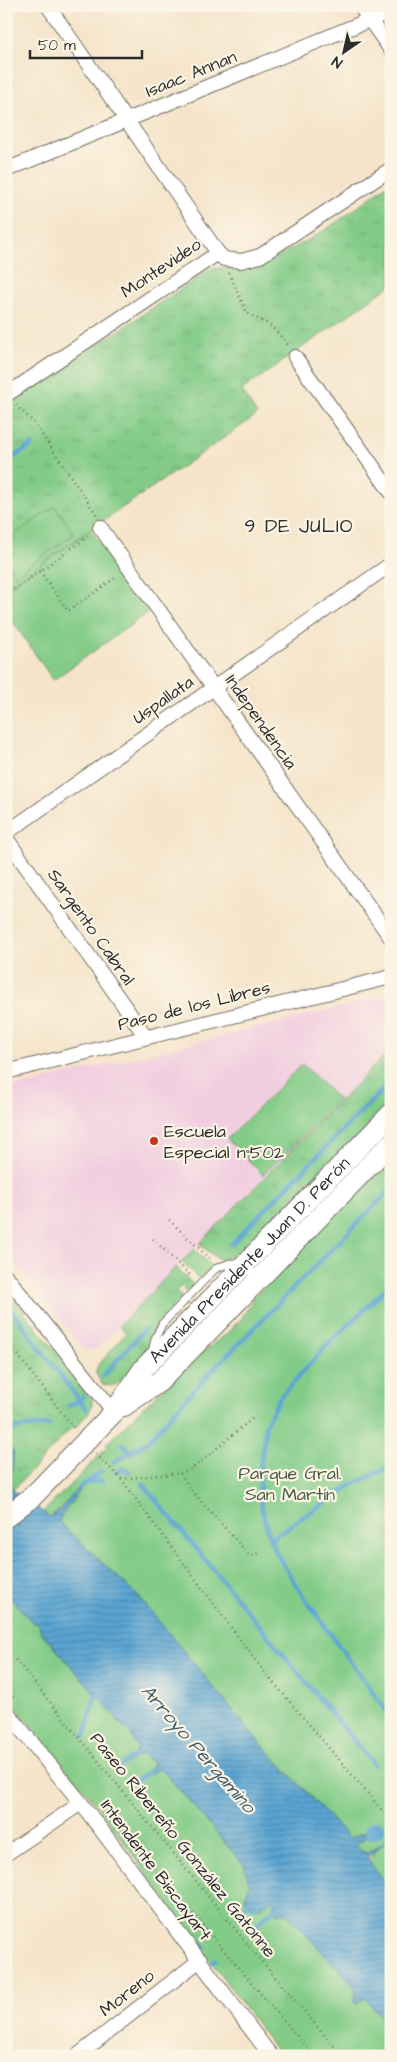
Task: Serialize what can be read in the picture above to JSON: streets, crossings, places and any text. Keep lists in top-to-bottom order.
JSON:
{
  "streets": {
    "main road": ["Avenida Presidente Juan D. Perón"],
    "street": [
      "Isaac Annan",
      "Montevideo",
      "Uspallata",
      "Independencia",
      "Sargento Cabral",
      "Paso de los Libres",
      "Intendente Biscayart",
      "Moreno"
    ],
    "path": ["Paseo Ribereño González Gatonne"]
  },
  "crossings": [
    ["Uspallata", "Independencia"],
    ["Sargento Cabral", "Paso de los Libres"],
    ["Intendente Biscayart", "Moreno"]
  ],
  "districts": ["9 DE JULIO"],
  "water": ["Arroyo Pergamino"],
  "parks": ["Parque Gral. San Martín"],
  "places": ["Escuela Especial n°502"],
  "scale_bar": "50 m",
  "north": "bottom left"
}
